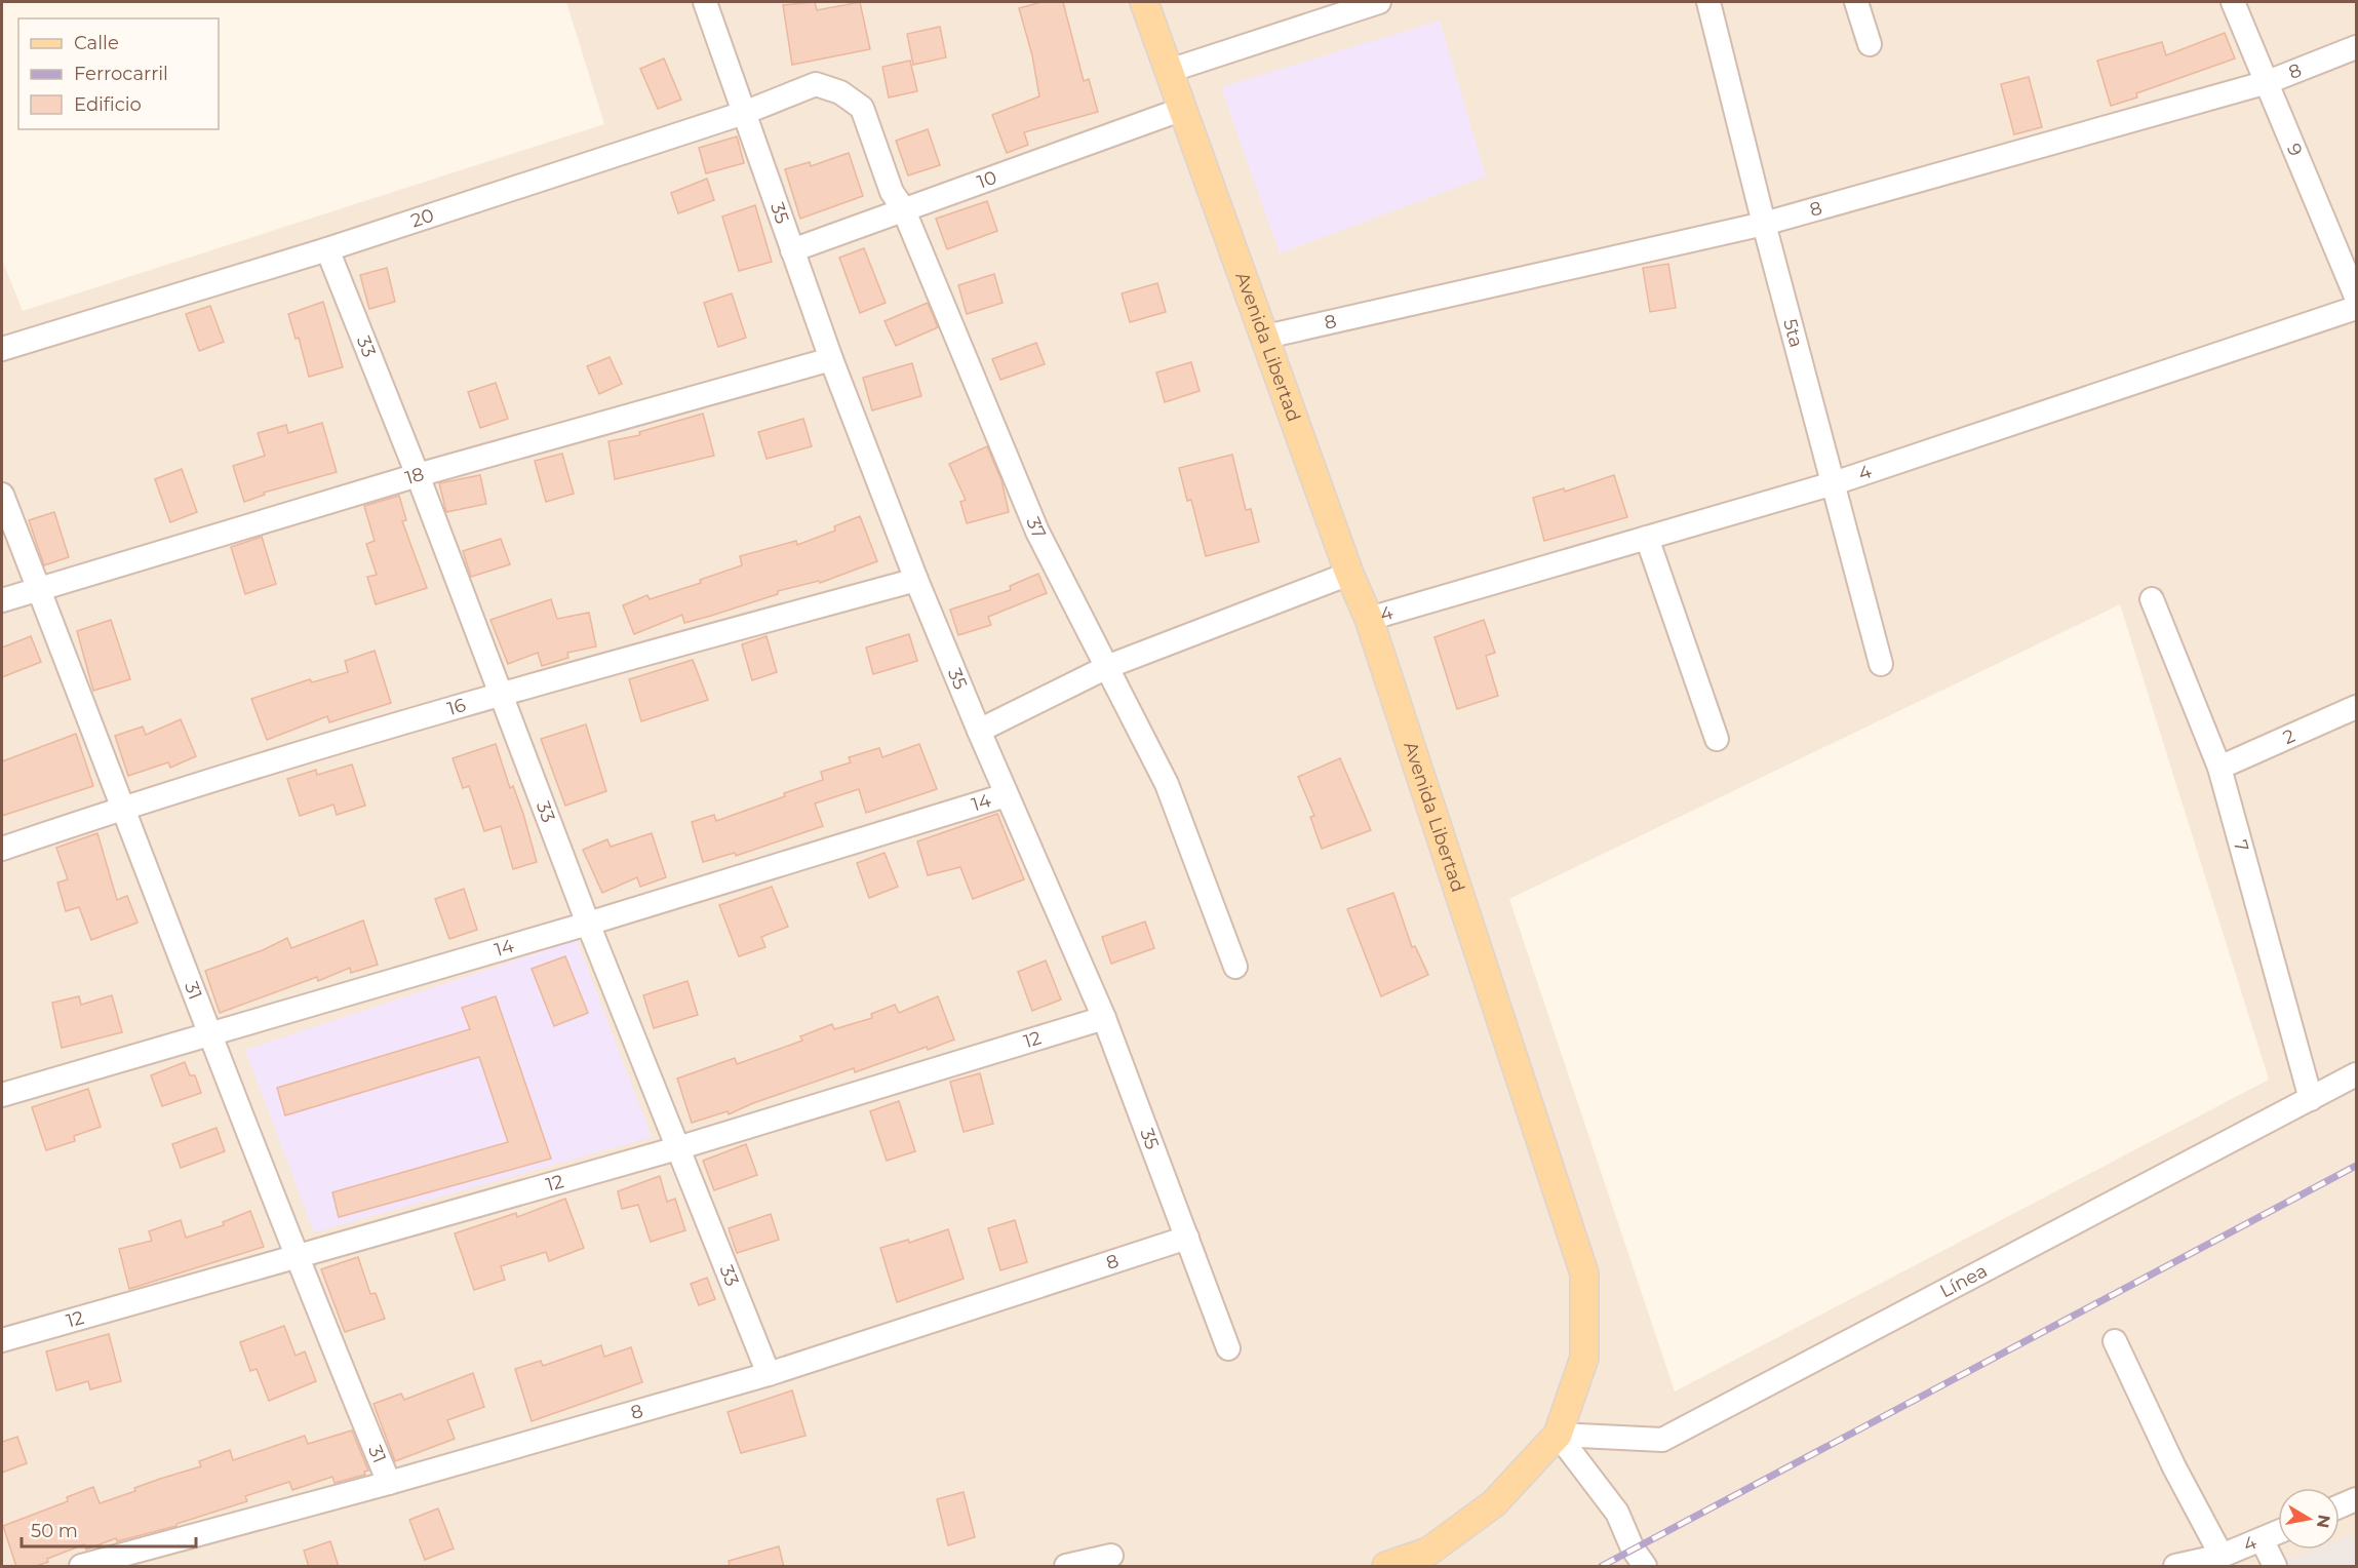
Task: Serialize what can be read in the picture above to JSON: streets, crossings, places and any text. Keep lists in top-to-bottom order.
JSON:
{
  "streets": {
    "main road": ["Avenida Libertad"],
    "street": [
      "8",
      "9",
      "10",
      "35",
      "20",
      "5ta",
      "33",
      "4",
      "18",
      "37",
      "16",
      "2",
      "14",
      "7",
      "31",
      "12",
      "Línea"
    ]
  },
  "crossings": [
    ["8", "9"],
    ["8", "35"],
    ["8", "5ta"],
    ["8", "33"],
    ["8", "Avenida Libertad"],
    ["8", "31"],
    ["10", "35"],
    ["10", "Avenida Libertad"],
    ["10", "37"],
    ["35", "20"],
    ["35", "18"],
    ["35", "16"],
    ["35", "14"],
    ["35", "12"],
    ["20", "33"],
    ["20", "37"],
    ["5ta", "4"],
    ["33", "18"],
    ["33", "16"],
    ["33", "14"],
    ["33", "12"],
    ["Avenida Libertad", "4"],
    ["Avenida Libertad", "Línea"],
    ["18", "31"],
    ["16", "31"],
    ["2", "7"],
    ["14", "31"],
    ["7", "Línea"],
    ["31", "12"]
  ],
  "legend": ["Calle", "Ferrocarril", "Edificio"],
  "scale_bar": "50 m",
  "north": "right"
}
